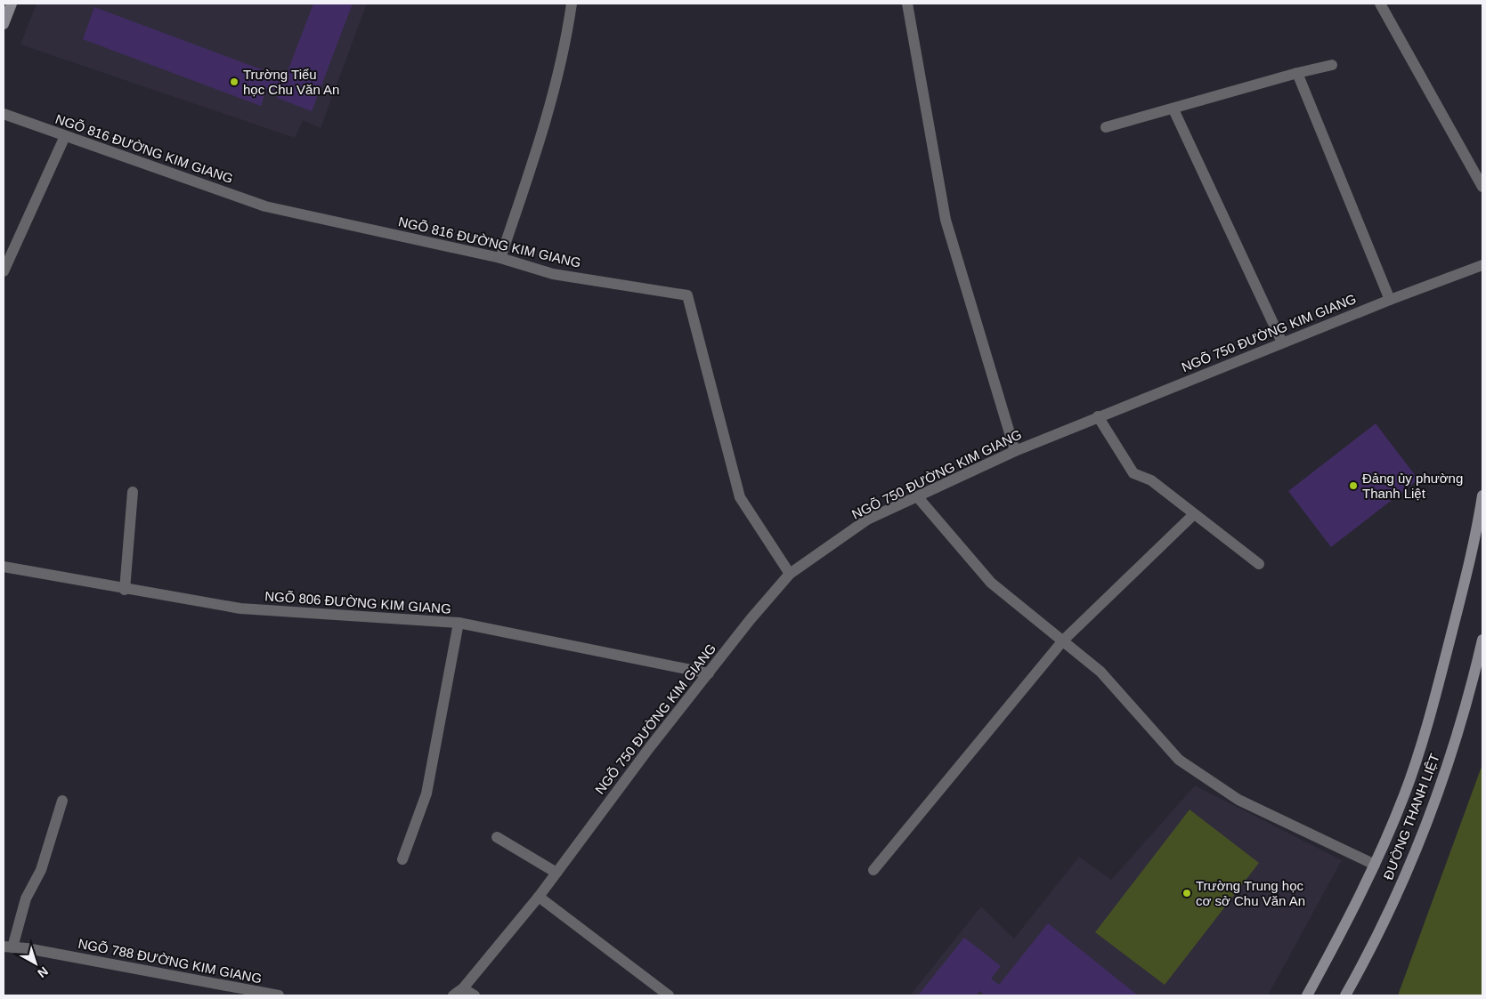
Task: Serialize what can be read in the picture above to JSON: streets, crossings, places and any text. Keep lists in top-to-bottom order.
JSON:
{
  "streets": {
    "street": [
      "NGÕ 816 ĐƯỜNG KIM GIANG",
      "NGÕ 750 ĐƯỜNG KIM GIANG",
      "NGÕ 806 ĐƯỜNG KIM GIANG",
      "ĐƯỜNG THANH LIỆT",
      "NGÕ 788 ĐƯỜNG KIM GIANG"
    ]
  },
  "crossings": [
    ["NGÕ 816 ĐƯỜNG KIM GIANG", "NGÕ 750 ĐƯỜNG KIM GIANG"],
    ["NGÕ 750 ĐƯỜNG KIM GIANG", "NGÕ 806 ĐƯỜNG KIM GIANG"]
  ],
  "places": ["Trường Tiểu học Chu Văn An", "Đảng ủy phường Thanh Liệt", "Trường Trung học cơ sở Chu Văn An"],
  "north": "bottom right"
}
